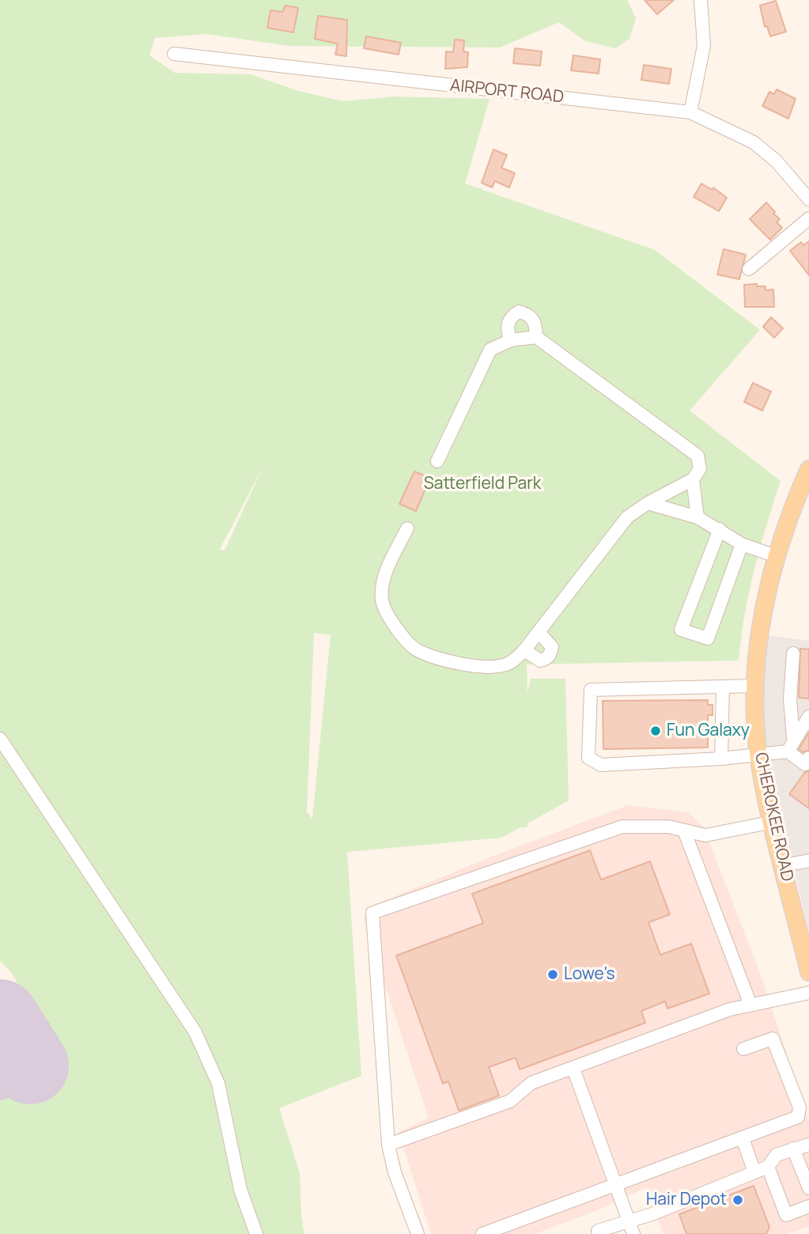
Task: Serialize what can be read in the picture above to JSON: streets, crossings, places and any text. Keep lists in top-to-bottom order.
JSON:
{
  "streets": {
    "main road": ["CHEROKEE ROAD"],
    "street": ["AIRPORT ROAD"]
  },
  "parks": ["Satterfield Park"],
  "places": ["Fun Galaxy", "Lowe's", "Hair Depot"]
}
